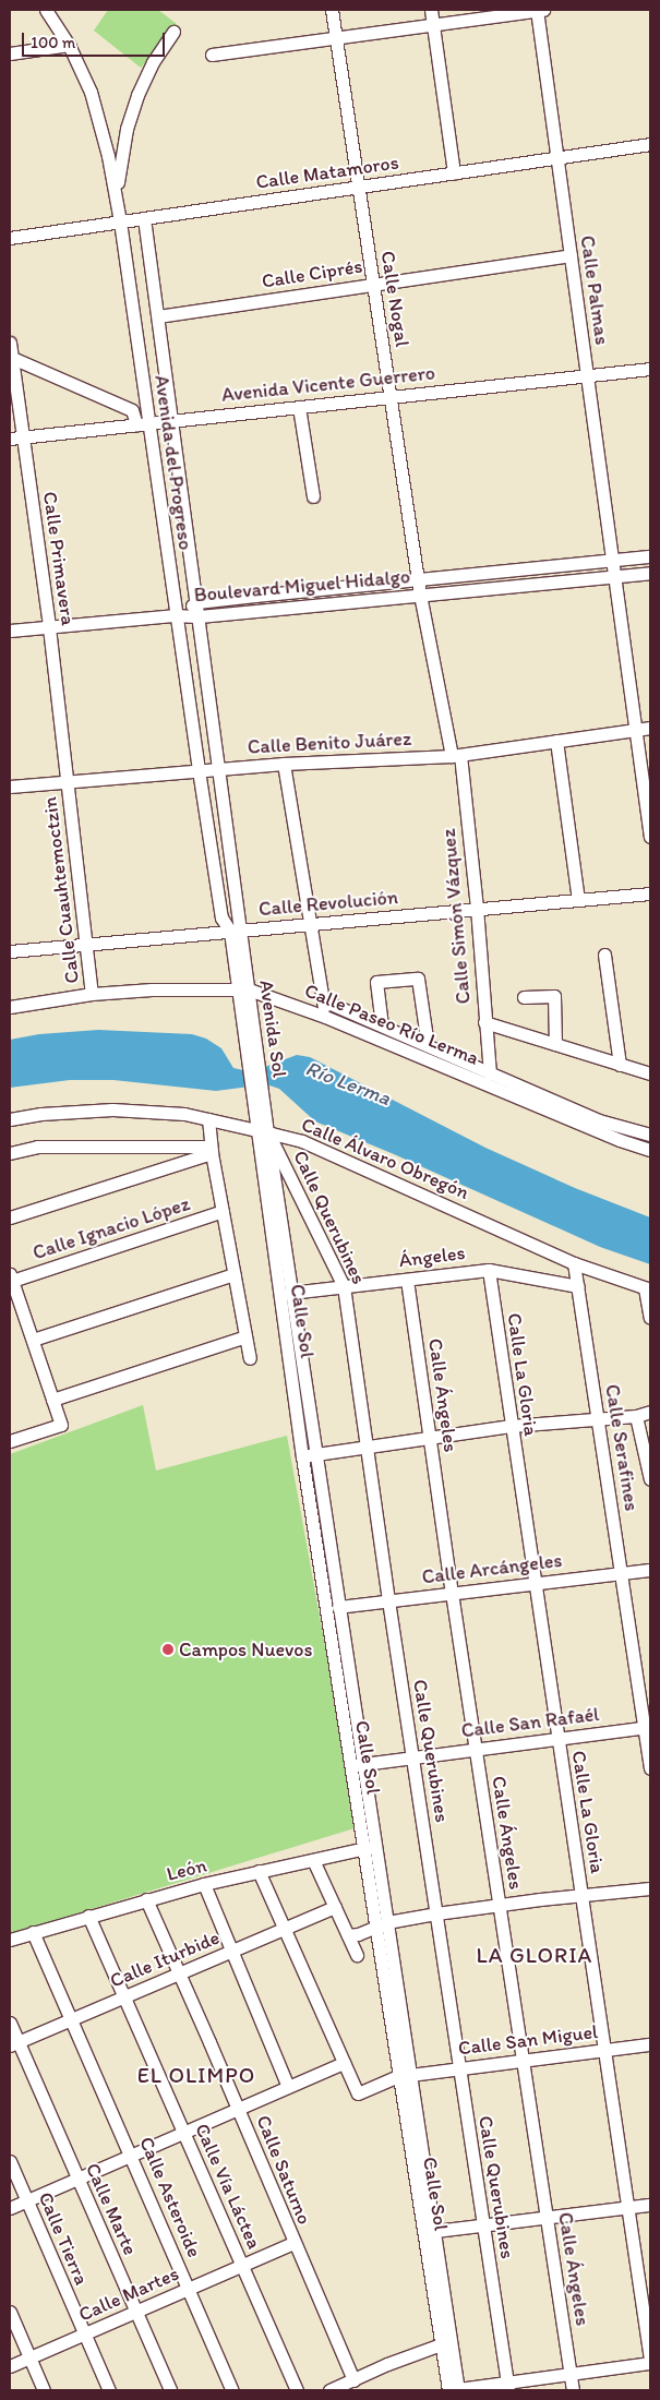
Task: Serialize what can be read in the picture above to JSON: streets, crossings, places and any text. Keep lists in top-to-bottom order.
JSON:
{
  "streets": {
    "street": [
      "Calle Matamoros",
      "Calle Ciprés",
      "Calle Palmas",
      "Calle Nogal",
      "Avenida Vicente Guerrero",
      "Avenida del Progreso",
      "Calle Primavera",
      "Boulevard Miguel Hidalgo",
      "Calle Benito Juárez",
      "Calle Cuauhtemoctzin",
      "Calle Revolución",
      "Calle Simón Vázquez",
      "Calle Paseo Río Lerma",
      "Avenida Sol",
      "Calle Álvaro Obregón",
      "Calle Querubines",
      "Calle Ignacio López",
      "Ángeles",
      "Calle Sol",
      "Calle La Gloria",
      "Calle Ángeles",
      "Calle Serafines",
      "Calle Arcángeles",
      "Calle San Rafaél",
      "León",
      "Calle Iturbide",
      "Calle San Miguel",
      "Calle Saturno",
      "Calle Vía Láctea",
      "Calle Asteroide",
      "Calle Marte",
      "Calle Tierra",
      "Calle Martes"
    ]
  },
  "crossings": [
    ["Calle Matamoros", "Calle Palmas"],
    ["Calle Matamoros", "Calle Nogal"],
    ["Calle Matamoros", "Avenida del Progreso"],
    ["Calle Ciprés", "Calle Palmas"],
    ["Calle Ciprés", "Calle Nogal"],
    ["Calle Ciprés", "Avenida del Progreso"],
    ["Calle Palmas", "Avenida Vicente Guerrero"],
    ["Calle Palmas", "Boulevard Miguel Hidalgo"],
    ["Calle Palmas", "Calle Benito Juárez"],
    ["Calle Nogal", "Avenida Vicente Guerrero"],
    ["Calle Nogal", "Boulevard Miguel Hidalgo"],
    ["Calle Nogal", "Calle Simón Vázquez"],
    ["Avenida Vicente Guerrero", "Avenida del Progreso"],
    ["Avenida Vicente Guerrero", "Calle Primavera"],
    ["Avenida del Progreso", "Boulevard Miguel Hidalgo"],
    ["Avenida del Progreso", "Calle Benito Juárez"],
    ["Avenida del Progreso", "Calle Revolución"],
    ["Avenida del Progreso", "Avenida Sol"],
    ["Calle Primavera", "Calle Benito Juárez"],
    ["Calle Primavera", "Calle Cuauhtemoctzin"],
    ["Boulevard Miguel Hidalgo", "Calle Simón Vázquez"],
    ["Calle Benito Juárez", "Calle Cuauhtemoctzin"],
    ["Calle Benito Juárez", "Calle Simón Vázquez"],
    ["Calle Cuauhtemoctzin", "Calle Revolución"],
    ["Calle Cuauhtemoctzin", "Calle Paseo Río Lerma"],
    ["Calle Revolución", "Calle Simón Vázquez"],
    ["Calle Revolución", "Avenida Sol"],
    ["Calle Paseo Río Lerma", "Avenida Sol"],
    ["Avenida Sol", "Calle Álvaro Obregón"],
    ["Avenida Sol", "Calle Querubines"],
    ["Avenida Sol", "Calle Sol"],
    ["Calle Álvaro Obregón", "Calle Querubines"],
    ["Calle Álvaro Obregón", "Calle Sol"],
    ["Calle Álvaro Obregón", "Calle Serafines"],
    ["Calle Querubines", "Ángeles"],
    ["Calle Querubines", "Calle Sol"],
    ["Calle Querubines", "Calle Arcángeles"],
    ["Calle Querubines", "Calle San Rafaél"],
    ["Calle Querubines", "Calle San Miguel"],
    ["Ángeles", "Calle Sol"],
    ["Ángeles", "Calle La Gloria"],
    ["Ángeles", "Calle Ángeles"],
    ["Ángeles", "Calle Serafines"],
    ["Calle Sol", "Calle Arcángeles"],
    ["Calle Sol", "Calle San Rafaél"],
    ["Calle Sol", "León"],
    ["Calle Sol", "Calle San Miguel"],
    ["Calle La Gloria", "Calle Arcángeles"],
    ["Calle La Gloria", "Calle San Rafaél"],
    ["Calle La Gloria", "Calle San Miguel"],
    ["Calle Ángeles", "Calle Arcángeles"],
    ["Calle Ángeles", "Calle San Rafaél"],
    ["Calle Ángeles", "Calle San Miguel"],
    ["Calle Serafines", "Calle Arcángeles"],
    ["Calle Serafines", "Calle San Rafaél"],
    ["León", "Calle Saturno"],
    ["León", "Calle Vía Láctea"],
    ["León", "Calle Asteroide"],
    ["Calle Iturbide", "Calle Saturno"],
    ["Calle Iturbide", "Calle Vía Láctea"],
    ["Calle Iturbide", "Calle Asteroide"],
    ["Calle Iturbide", "Calle Marte"],
    ["Calle Saturno", "Calle Martes"],
    ["Calle Vía Láctea", "Calle Martes"],
    ["Calle Asteroide", "Calle Martes"],
    ["Calle Marte", "Calle Martes"],
    ["Calle Tierra", "Calle Martes"]
  ],
  "districts": ["LA GLORIA", "EL OLIMPO"],
  "water": ["Río Lerma"],
  "places": ["Campos Nuevos"],
  "scale_bar": "100 m"
}
